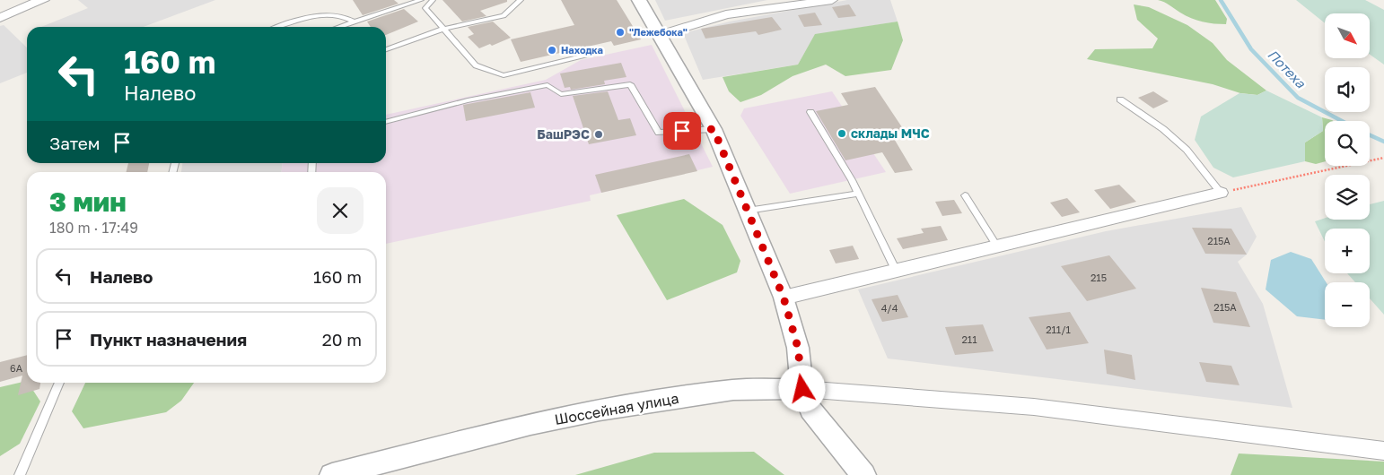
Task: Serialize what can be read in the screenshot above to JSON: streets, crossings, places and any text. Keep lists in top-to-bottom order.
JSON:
{
  "streets": {
    "street": ["Шоссейная улица"]
  },
  "water": ["Потеха"],
  "places": [
    "\"Лежебока\"",
    "Находка",
    "склады МЧС",
    "БашРЭС"
  ],
  "house_numbers": [
    "215А",
    "215",
    "215А",
    "4/4",
    "211/1",
    "211",
    "6А"
  ],
  "north": "bottom right",
  "page": {
    "map_buttons": ["+", "−"],
    "turn": ["160 m", "Налево"],
    "then": "Затем",
    "heading": ["3 мин", "180 m · 17:49"],
    "list": [
      {
        "name": "Налево",
        "value": "160 m"
      },
      {
        "name": "Пункт назначения",
        "value": "20 m"
      }
    ]
  }
}
